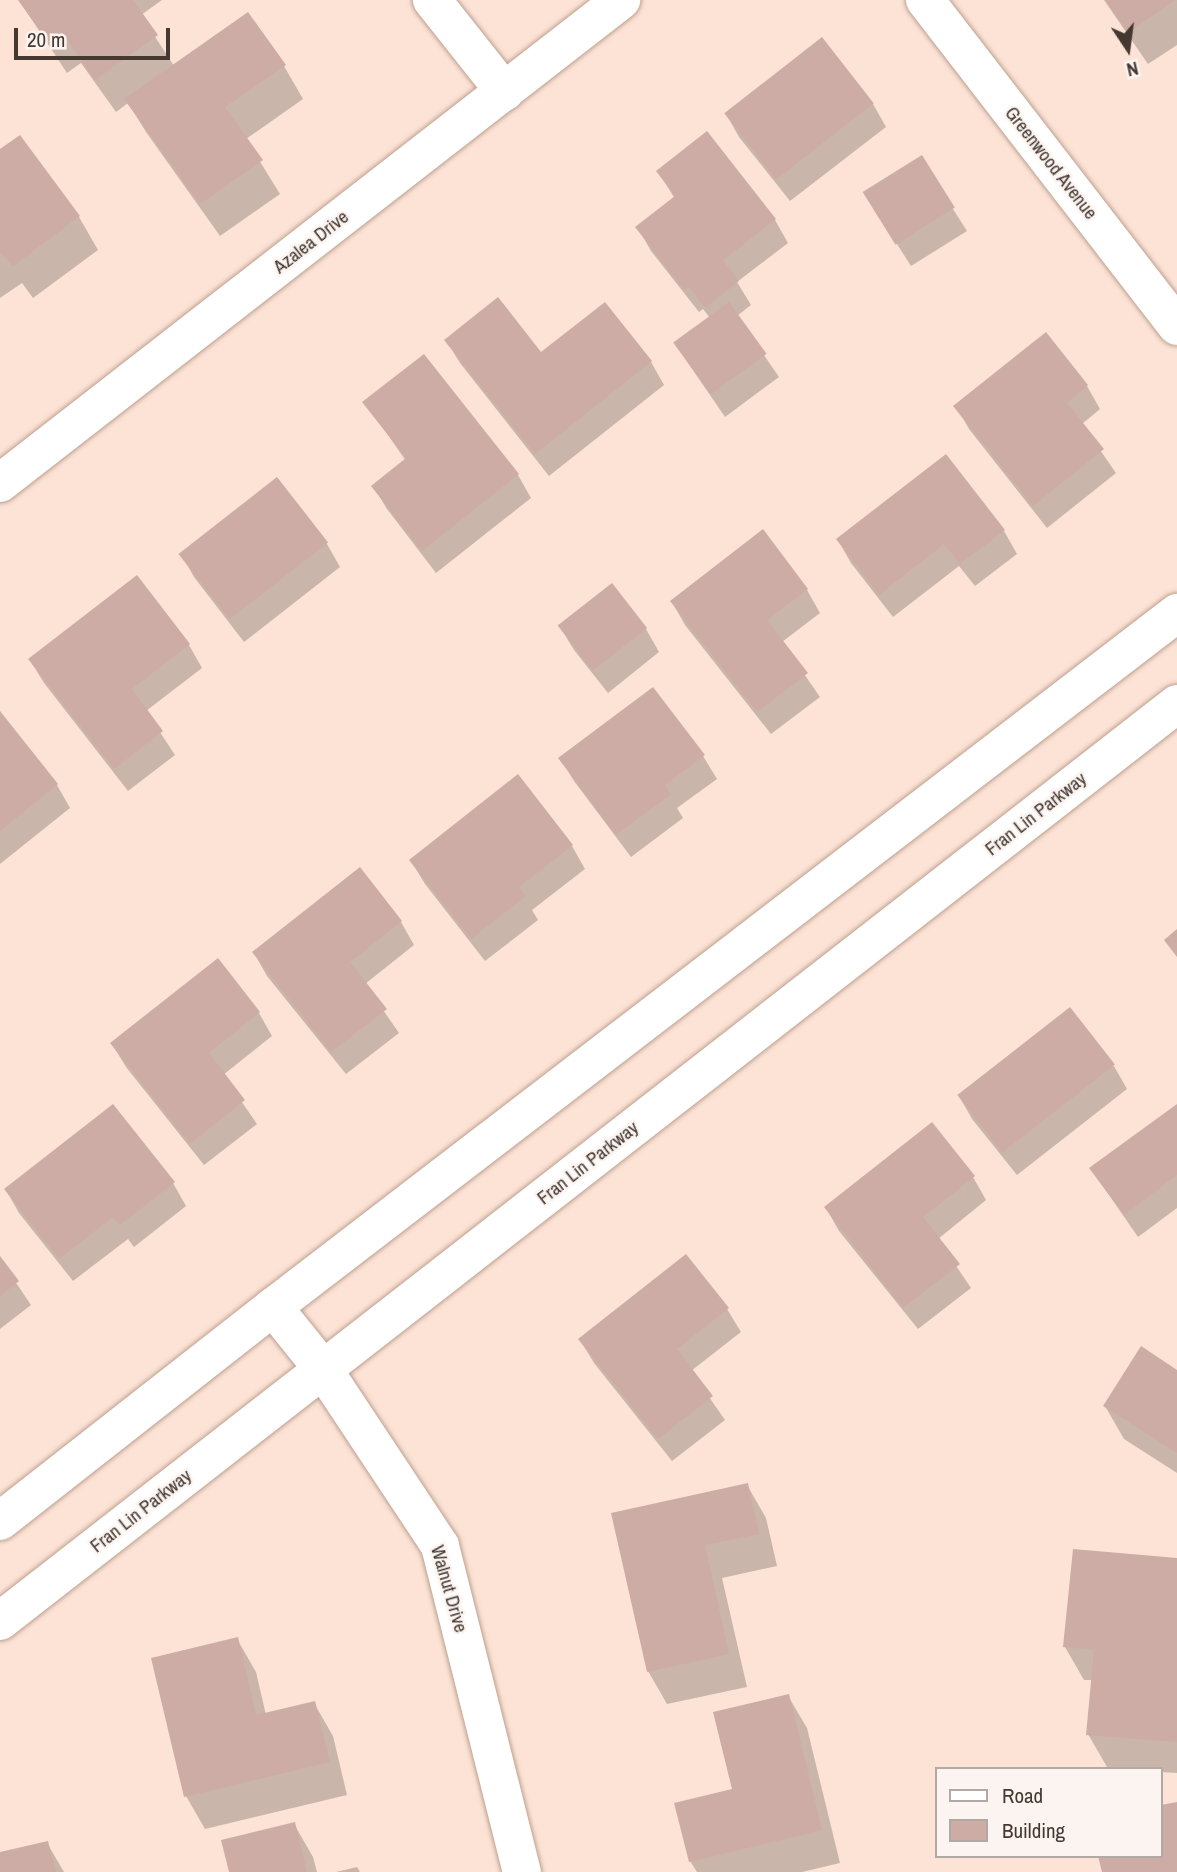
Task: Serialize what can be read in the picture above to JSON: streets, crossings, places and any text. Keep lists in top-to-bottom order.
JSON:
{
  "streets": {
    "street": [
      "Greenwood Avenue",
      "Azalea Drive",
      "Fran Lin Parkway",
      "Walnut Drive"
    ]
  },
  "crossings": [
    ["Fran Lin Parkway", "Walnut Drive"]
  ],
  "legend": ["Road", "Building"],
  "scale_bar": "20 m",
  "north": "bottom"
}
